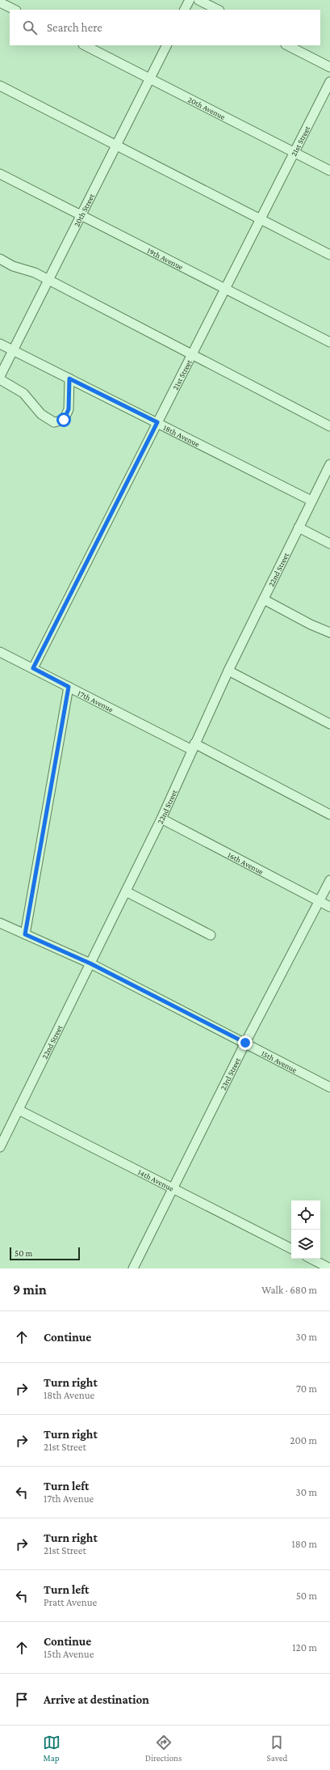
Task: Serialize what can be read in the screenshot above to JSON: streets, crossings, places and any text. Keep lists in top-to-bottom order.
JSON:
{
  "streets": {
    "street": [
      "20th Avenue",
      "21st Street",
      "20th Street",
      "19th Avenue",
      "18th Avenue",
      "22nd Street",
      "17th Avenue",
      "16th Avenue",
      "15th Avenue",
      "23rd Street",
      "14th Avenue"
    ]
  },
  "crossings": [
    ["20th Avenue", "21st Street"],
    ["20th Avenue", "20th Street"],
    ["21st Street", "19th Avenue"],
    ["21st Street", "18th Avenue"],
    ["21st Street", "17th Avenue"],
    ["20th Street", "19th Avenue"],
    ["20th Street", "18th Avenue"],
    ["18th Avenue", "22nd Street"],
    ["22nd Street", "17th Avenue"],
    ["22nd Street", "16th Avenue"],
    ["22nd Street", "15th Avenue"],
    ["22nd Street", "14th Avenue"],
    ["16th Avenue", "23rd Street"],
    ["15th Avenue", "23rd Street"],
    ["23rd Street", "14th Avenue"]
  ],
  "scale_bar": "50 m",
  "page": {
    "search": "Search here",
    "scale": "50 m",
    "heading": ["9 min", "Walk · 680 m"],
    "list": [
      ["Continue", "30 m"],
      ["Turn right", "18th Avenue", "70 m"],
      ["Turn right", "21st Street", "200 m"],
      ["Turn left", "17th Avenue", "30 m"],
      ["Turn right", "21st Street", "180 m"],
      ["Turn left", "Pratt Avenue", "50 m"],
      ["Continue", "15th Avenue", "120 m"],
      "Arrive at destination"
    ],
    "nav": ["Map", "Directions", "Saved"]
  }
}
